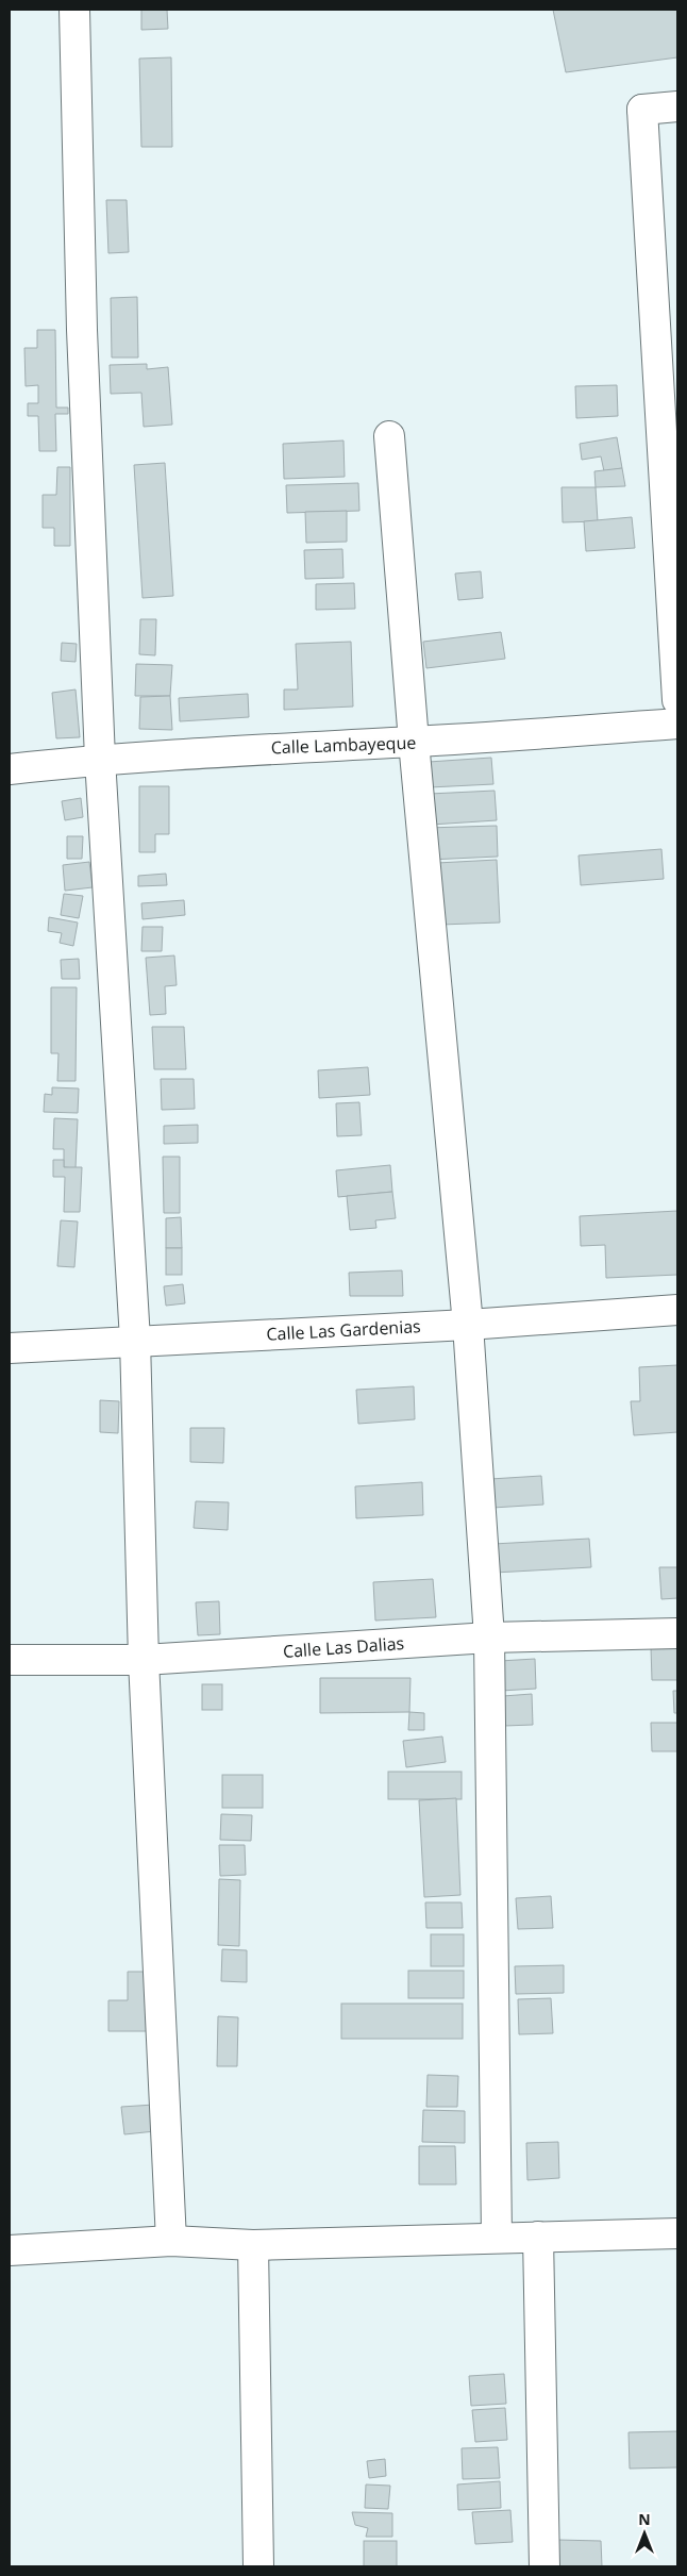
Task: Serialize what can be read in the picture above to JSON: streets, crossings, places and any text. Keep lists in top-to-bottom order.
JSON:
{
  "streets": {
    "street": ["Calle Lambayeque", "Calle Las Gardenias", "Calle Las Dalias"]
  },
  "north": "top"
}
